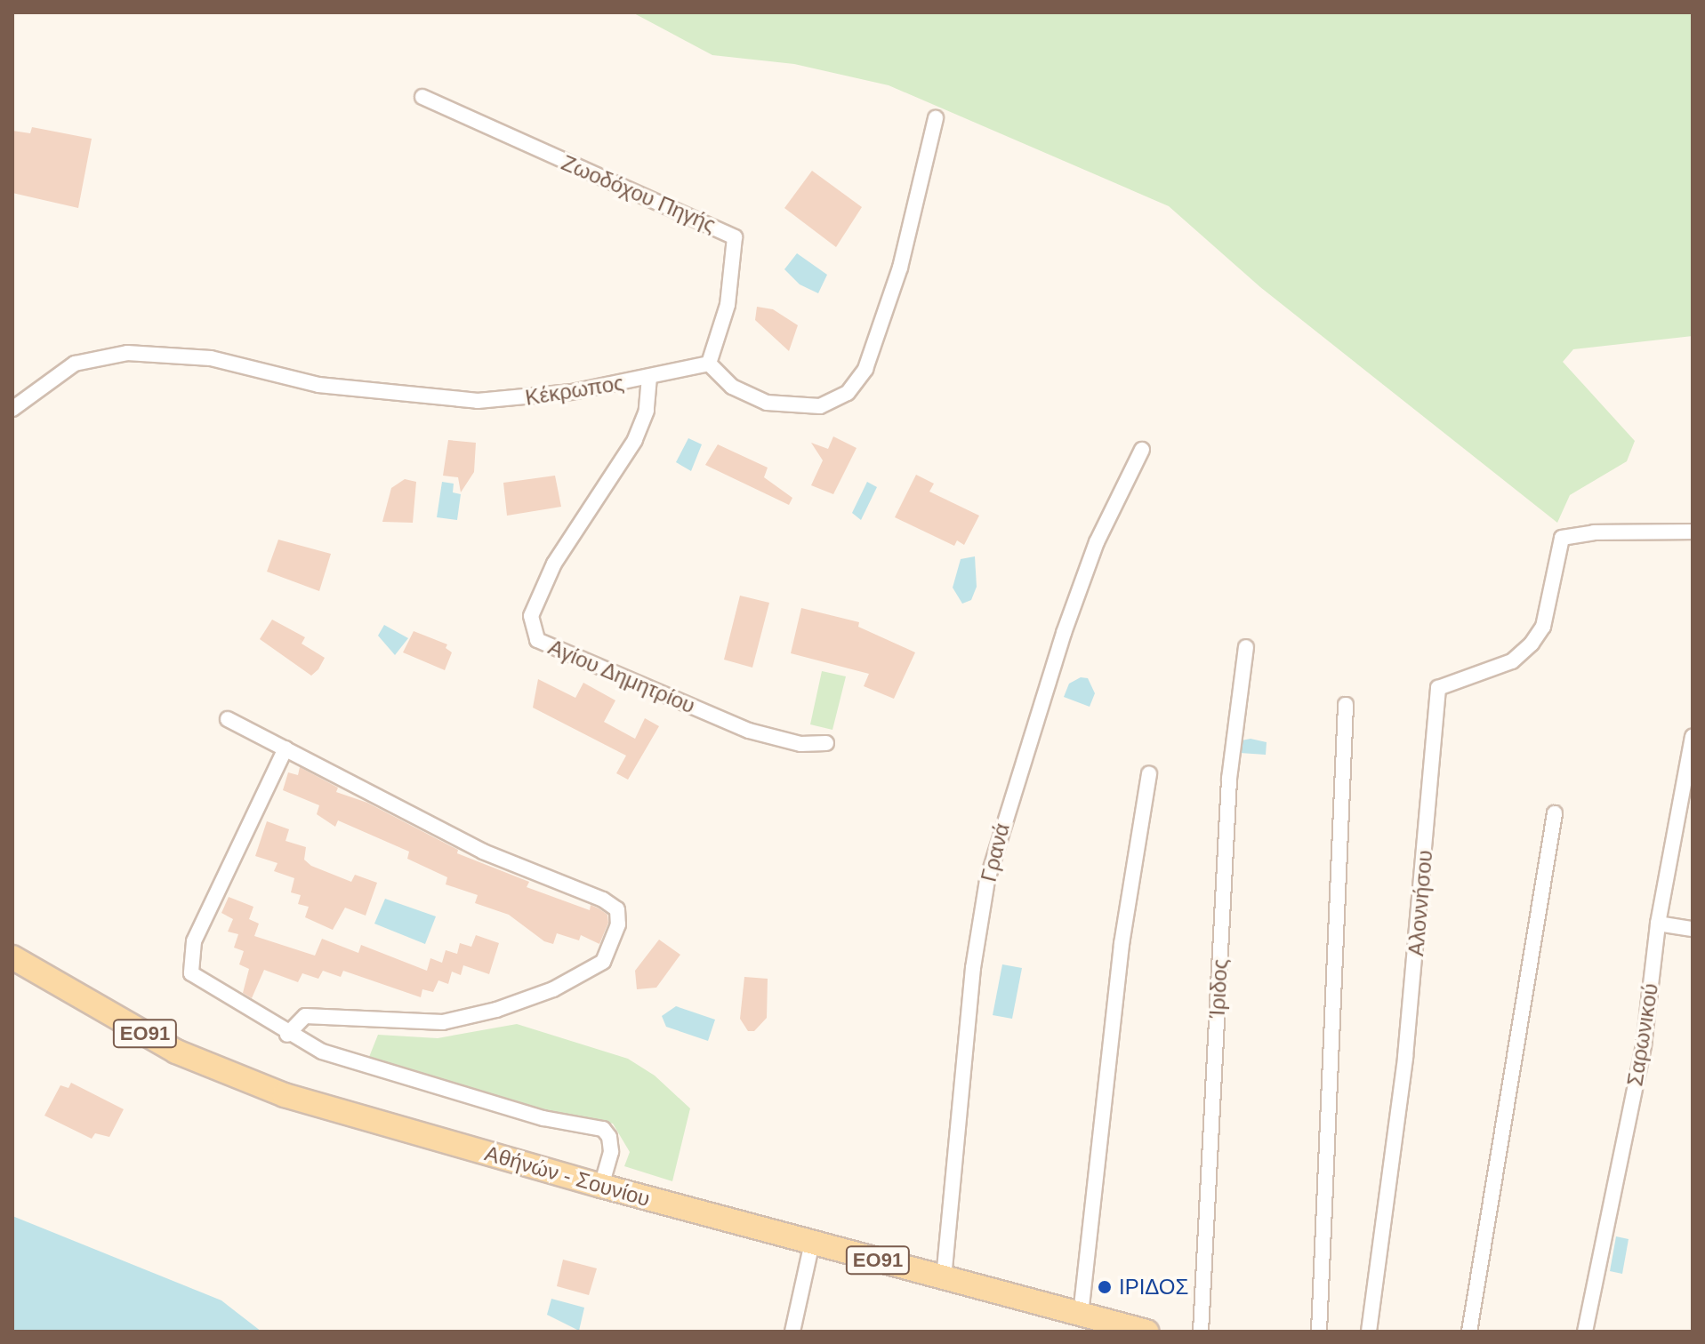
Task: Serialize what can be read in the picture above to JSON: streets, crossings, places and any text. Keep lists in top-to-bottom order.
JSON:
{
  "streets": {
    "main road": ["ΕΟ91", "Αθήνών - Σουνίου"],
    "street": [
      "Ζωοδόχου Πηγής",
      "Κέκρωπος",
      "Αγίου Δημητρίου",
      "Γρανά",
      "Αλοννήσου",
      "Ίριδος",
      "Σαρωνικού"
    ]
  },
  "crossings": [
    ["Ζωοδόχου Πηγής", "Κέκρωπος"],
    ["Κέκρωπος", "Αγίου Δημητρίου"],
    ["Γρανά", "Αθήνών - Σουνίου"]
  ],
  "places": ["ΙΡΙΔΟΣ"]
}
